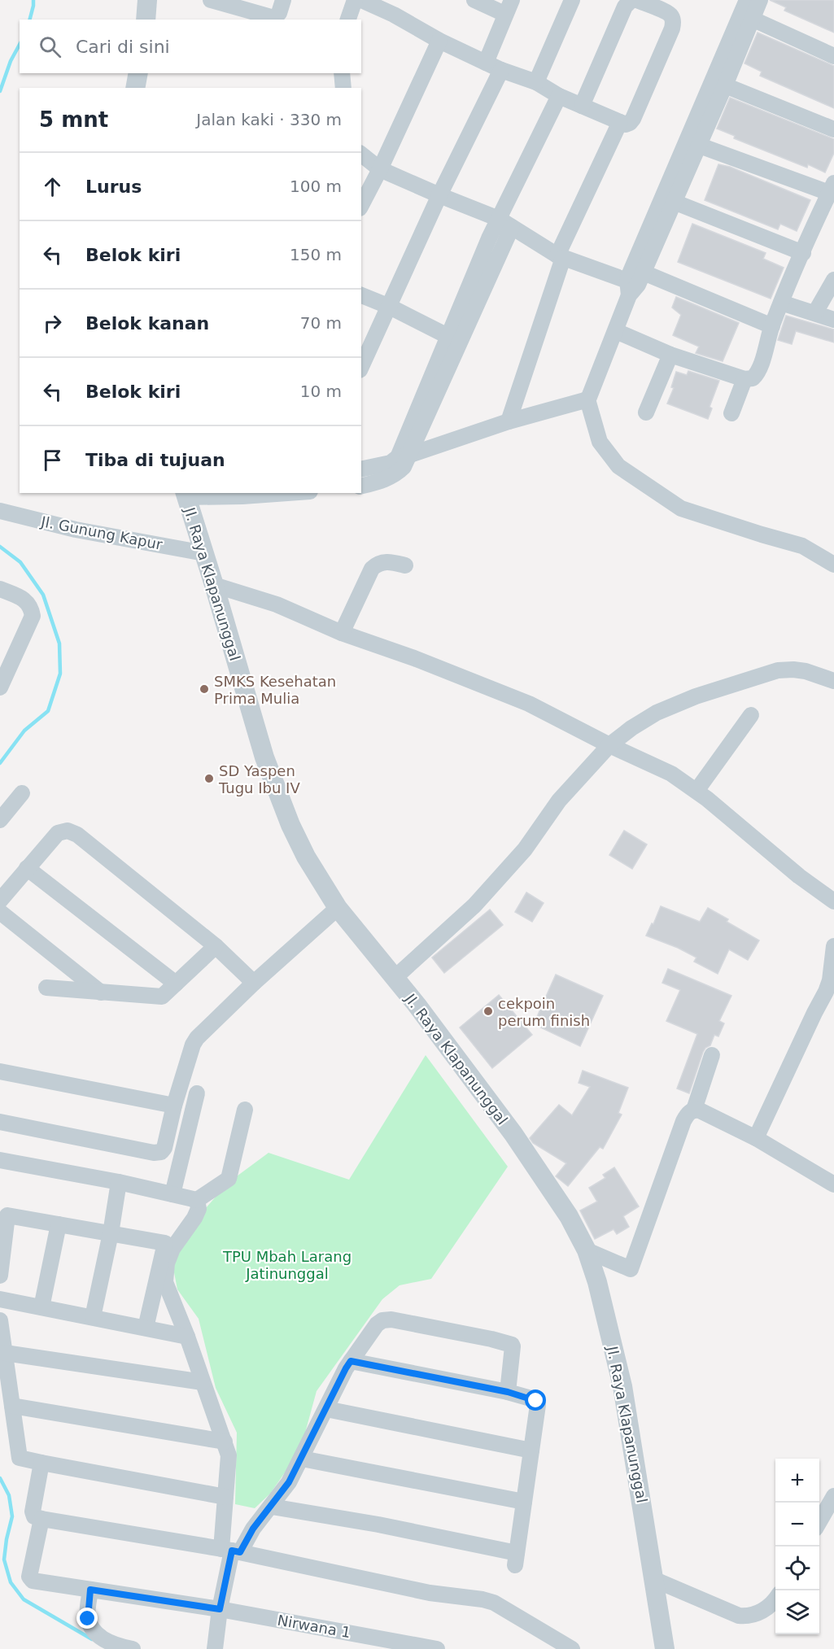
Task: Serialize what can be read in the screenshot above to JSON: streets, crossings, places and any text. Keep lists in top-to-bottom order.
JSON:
{
  "streets": {
    "street": ["Jl. Gunung Kapur", "Jl. Raya Klapanunggal", "Nirwana 1"]
  },
  "crossings": [
    ["Jl. Gunung Kapur", "Jl. Raya Klapanunggal"]
  ],
  "parks": ["TPU Mbah Larang Jatinunggal"],
  "places": ["SMKS Kesehatan Prima Mulia", "SD Yaspen Tugu Ibu IV", "cekpoin perum finish"],
  "page": {
    "search": "Cari di sini",
    "heading": ["5 mnt", "Jalan kaki · 330 m"],
    "list": [
      ["Lurus", "100 m"],
      ["Belok kiri", "150 m"],
      ["Belok kanan", "70 m"],
      ["Belok kiri", "10 m"],
      "Tiba di tujuan"
    ],
    "map_buttons": ["+", "−"]
  }
}
